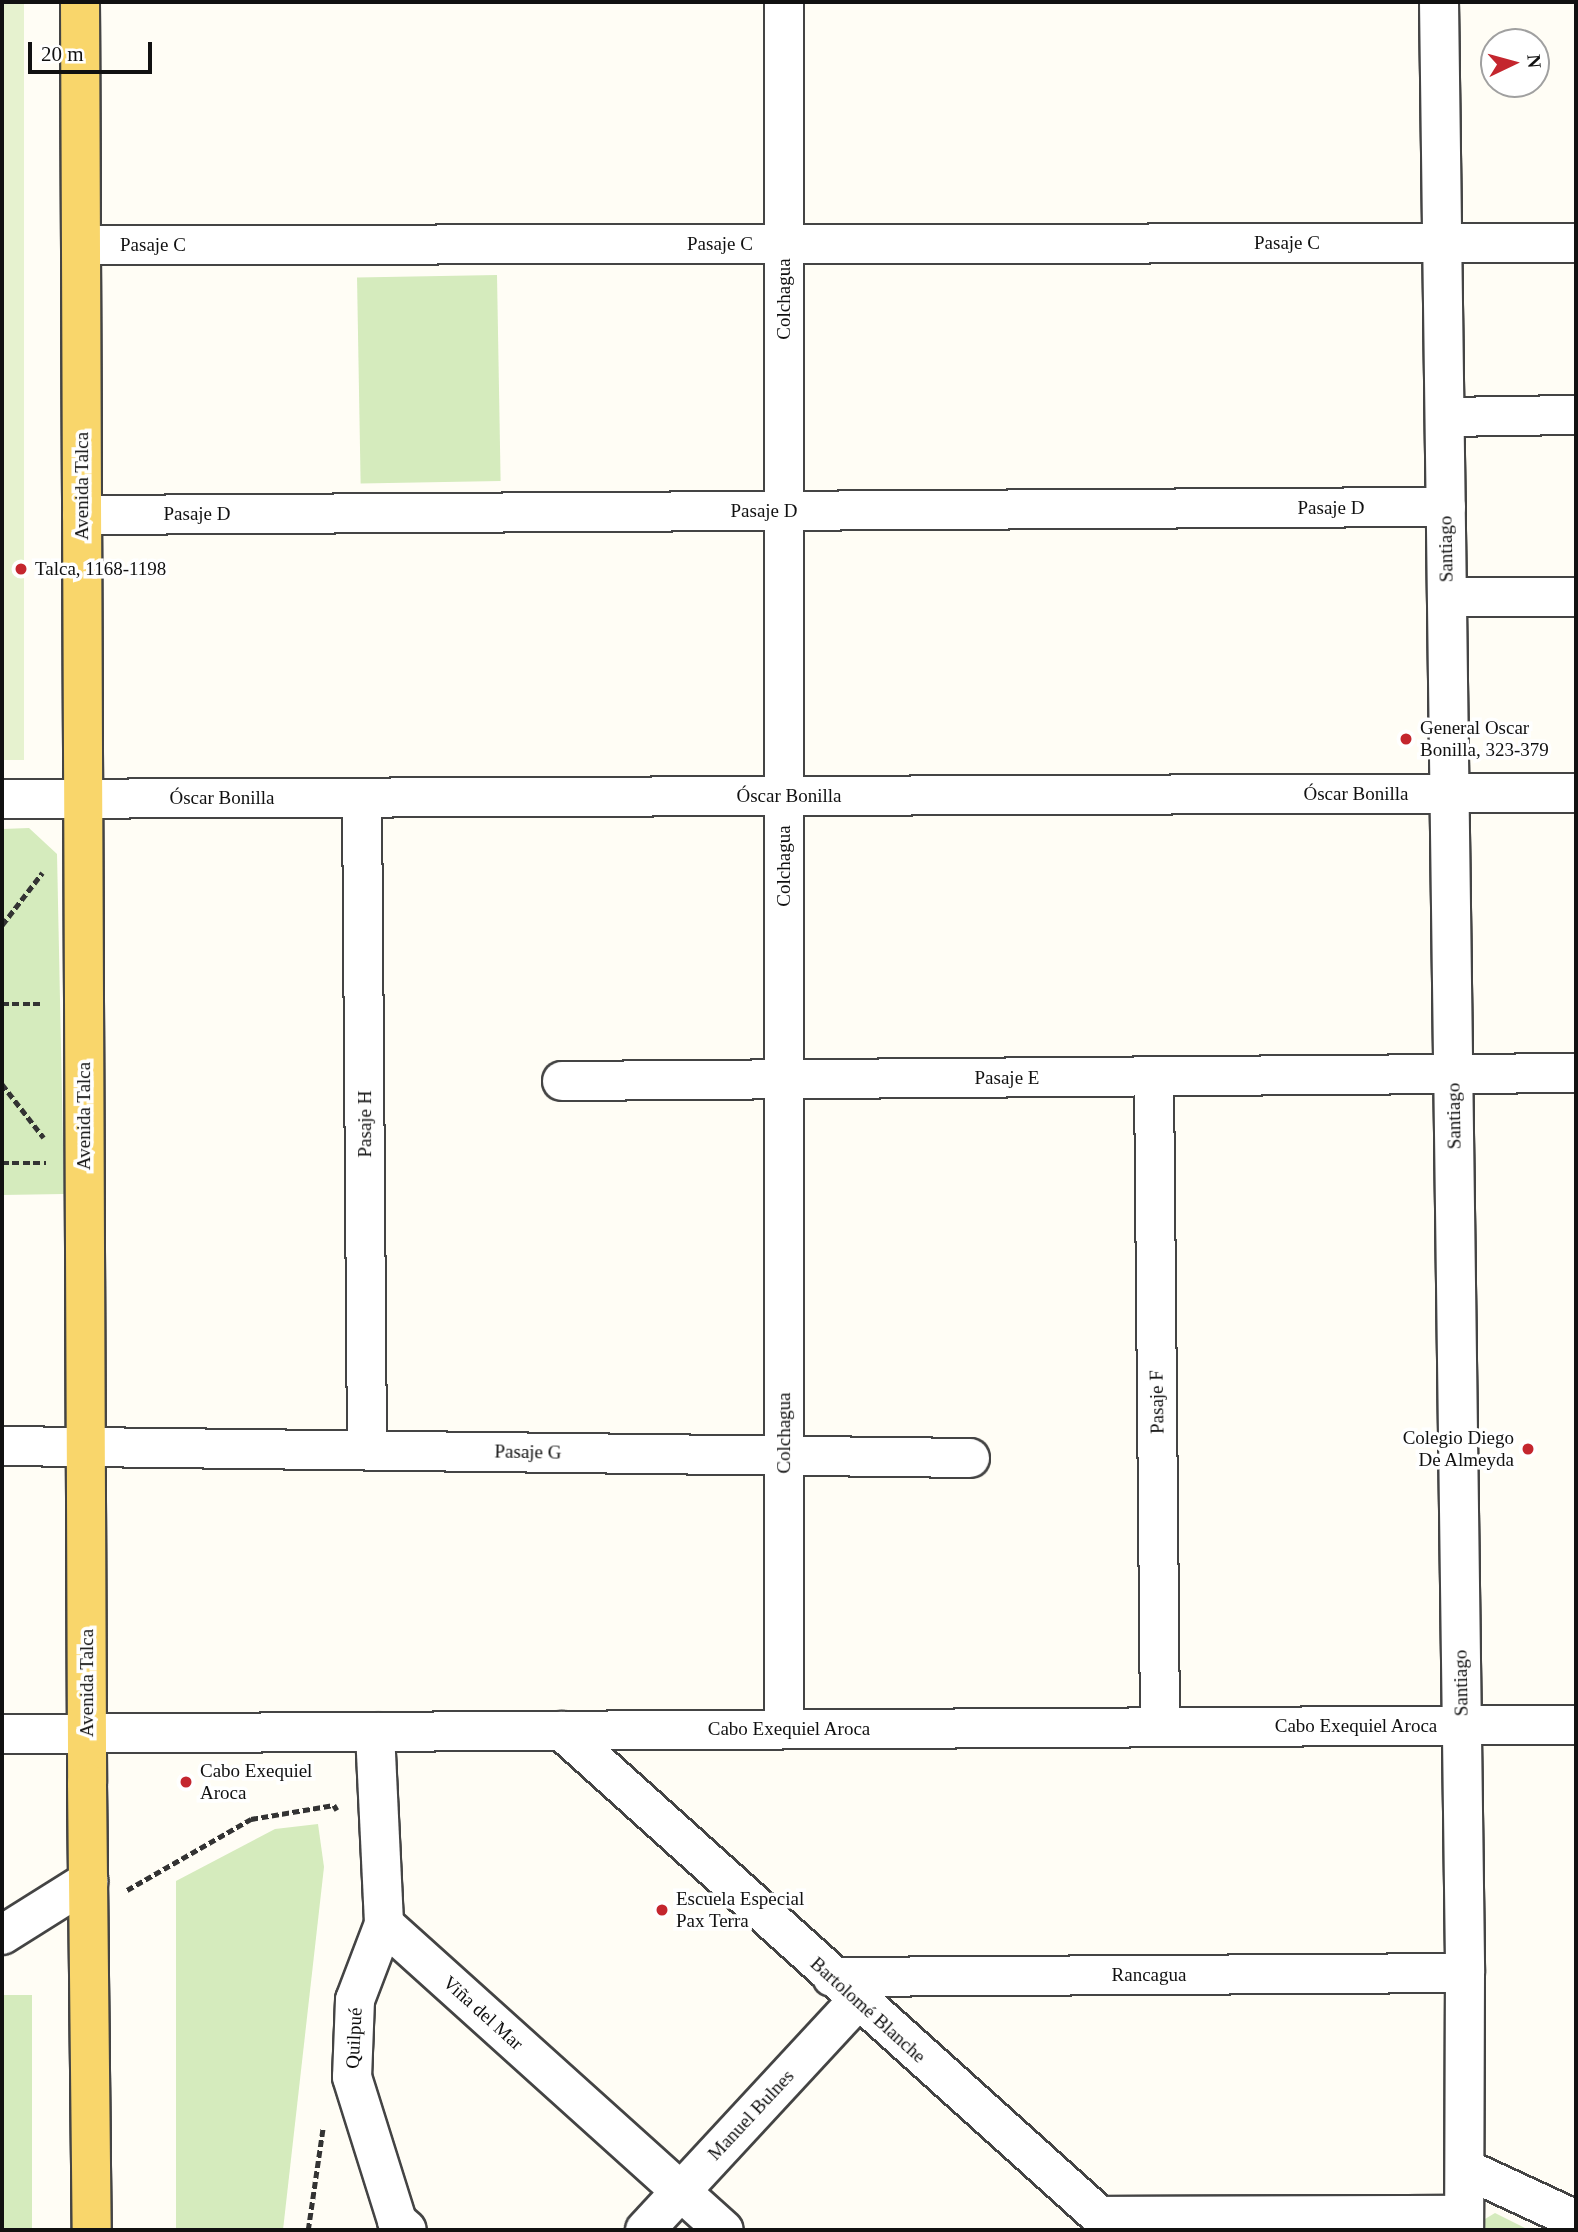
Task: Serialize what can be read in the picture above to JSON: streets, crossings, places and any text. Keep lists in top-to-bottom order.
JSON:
{
  "streets": {
    "main road": ["Avenida Talca"],
    "street": [
      "Pasaje C",
      "Colchagua",
      "Pasaje D",
      "Santiago",
      "Óscar Bonilla",
      "Pasaje E",
      "Pasaje H",
      "Pasaje F",
      "Pasaje G",
      "Cabo Exequiel Aroca",
      "Rancagua",
      "Bartolomé Blanche",
      "Viña del Mar",
      "Quilpué",
      "Manuel Bulnes"
    ]
  },
  "crossings": [
    ["Pasaje C", "Colchagua"],
    ["Pasaje C", "Avenida Talca"],
    ["Pasaje C", "Santiago"],
    ["Colchagua", "Pasaje D"],
    ["Colchagua", "Óscar Bonilla"],
    ["Colchagua", "Pasaje E"],
    ["Colchagua", "Pasaje G"],
    ["Colchagua", "Cabo Exequiel Aroca"],
    ["Avenida Talca", "Pasaje D"],
    ["Avenida Talca", "Óscar Bonilla"],
    ["Avenida Talca", "Pasaje G"],
    ["Avenida Talca", "Cabo Exequiel Aroca"],
    ["Pasaje D", "Santiago"],
    ["Santiago", "Óscar Bonilla"],
    ["Santiago", "Pasaje E"],
    ["Santiago", "Cabo Exequiel Aroca"],
    ["Santiago", "Rancagua"],
    ["Óscar Bonilla", "Pasaje H"],
    ["Pasaje E", "Pasaje F"],
    ["Pasaje H", "Pasaje G"],
    ["Pasaje F", "Cabo Exequiel Aroca"],
    ["Cabo Exequiel Aroca", "Bartolomé Blanche"],
    ["Rancagua", "Bartolomé Blanche"],
    ["Rancagua", "Manuel Bulnes"],
    ["Bartolomé Blanche", "Manuel Bulnes"],
    ["Viña del Mar", "Quilpué"],
    ["Viña del Mar", "Manuel Bulnes"]
  ],
  "places": [
    "Talca, 1168-1198",
    "General Oscar Bonilla, 323-379",
    "Colegio Diego De Almeyda",
    "Cabo Exequiel Aroca",
    "Escuela Especial Pax Terra"
  ],
  "scale_bar": "20 m",
  "north": "right"
}
